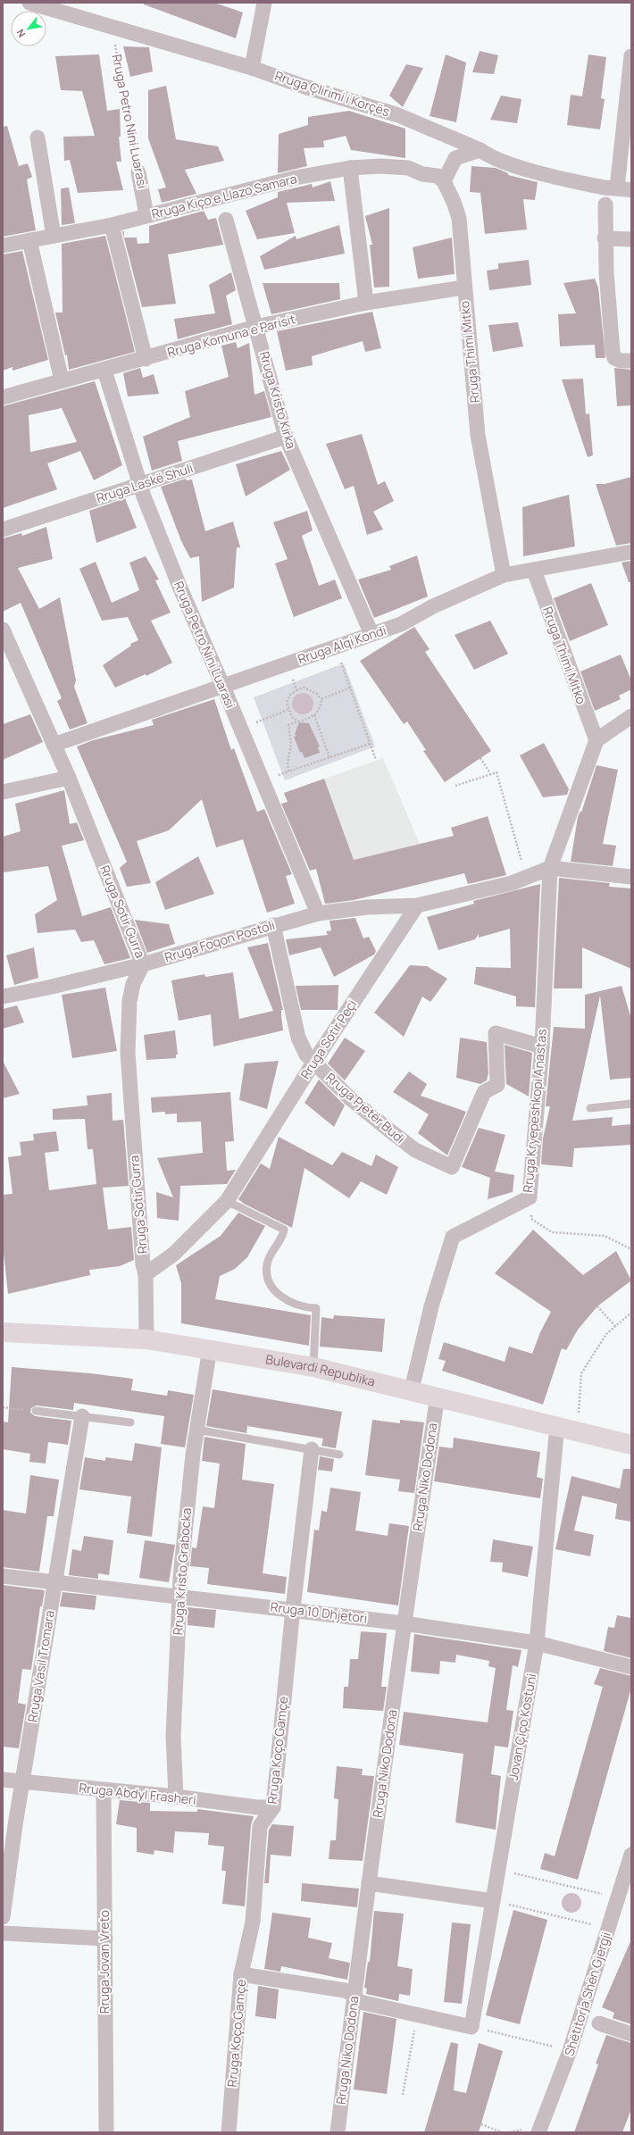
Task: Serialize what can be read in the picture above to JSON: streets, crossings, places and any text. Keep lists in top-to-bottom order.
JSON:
{
  "streets": {
    "street": [
      "Rruga Çlirimi i Korçës",
      "Rruga Petro Nini Luarasi",
      "Rruga Kiço e Llazo Samara",
      "Rruga Komuna e Parisit",
      "Rruga Thimi Mitko",
      "Rruga Kristo Kirka",
      "Rruga Laskë Shuli",
      "Rruga Alqi Kondi",
      "Rruga Sotir Gurra",
      "Rruga Foqon Postoli",
      "Rruga Sotir Peçi",
      "Rruga Pjetër Budi",
      "Rruga Kryepeshkopi Anastas",
      "Bulevardi Republika",
      "Rruga Niko Dodona",
      "Rruga Kristo Grabocka",
      "Rruga 10 Dhjetori",
      "Rruga Vasil Tromara",
      "Jovan Çiço Kostuni",
      "Rruga Koço Gamçe",
      "Rruga Abdyl Frasheri",
      "Rruga Jovan Vreto",
      "Shëtitorja Shën Gjergji"
    ]
  },
  "crossings": [
    ["Rruga Çlirimi i Korçës", "Rruga Petro Nini Luarasi"],
    ["Rruga Petro Nini Luarasi", "Rruga Kiço e Llazo Samara"],
    ["Rruga Petro Nini Luarasi", "Rruga Komuna e Parisit"],
    ["Rruga Petro Nini Luarasi", "Rruga Laskë Shuli"],
    ["Rruga Petro Nini Luarasi", "Rruga Alqi Kondi"],
    ["Rruga Petro Nini Luarasi", "Rruga Foqon Postoli"],
    ["Rruga Kiço e Llazo Samara", "Rruga Thimi Mitko"],
    ["Rruga Komuna e Parisit", "Rruga Thimi Mitko"],
    ["Rruga Komuna e Parisit", "Rruga Kristo Kirka"],
    ["Rruga Thimi Mitko", "Rruga Alqi Kondi"],
    ["Rruga Thimi Mitko", "Rruga Kryepeshkopi Anastas"],
    ["Rruga Kristo Kirka", "Rruga Laskë Shuli"],
    ["Rruga Kristo Kirka", "Rruga Alqi Kondi"],
    ["Rruga Alqi Kondi", "Rruga Sotir Gurra"],
    ["Rruga Sotir Gurra", "Rruga Foqon Postoli"],
    ["Rruga Sotir Gurra", "Rruga Sotir Peçi"],
    ["Rruga Sotir Gurra", "Bulevardi Republika"],
    ["Rruga Foqon Postoli", "Rruga Sotir Peçi"],
    ["Rruga Foqon Postoli", "Rruga Pjetër Budi"],
    ["Rruga Sotir Peçi", "Rruga Pjetër Budi"],
    ["Rruga Pjetër Budi", "Rruga Kryepeshkopi Anastas"],
    ["Rruga Kryepeshkopi Anastas", "Bulevardi Republika"],
    ["Bulevardi Republika", "Rruga Niko Dodona"],
    ["Bulevardi Republika", "Rruga Kristo Grabocka"],
    ["Bulevardi Republika", "Jovan Çiço Kostuni"],
    ["Rruga Niko Dodona", "Rruga 10 Dhjetori"],
    ["Rruga Kristo Grabocka", "Rruga 10 Dhjetori"],
    ["Rruga Kristo Grabocka", "Rruga Abdyl Frasheri"],
    ["Rruga 10 Dhjetori", "Rruga Vasil Tromara"],
    ["Rruga 10 Dhjetori", "Jovan Çiço Kostuni"],
    ["Rruga 10 Dhjetori", "Rruga Koço Gamçe"],
    ["Rruga Vasil Tromara", "Rruga Abdyl Frasheri"],
    ["Rruga Koço Gamçe", "Rruga Abdyl Frasheri"],
    ["Rruga Abdyl Frasheri", "Rruga Jovan Vreto"]
  ],
  "north": "bottom left"
}
